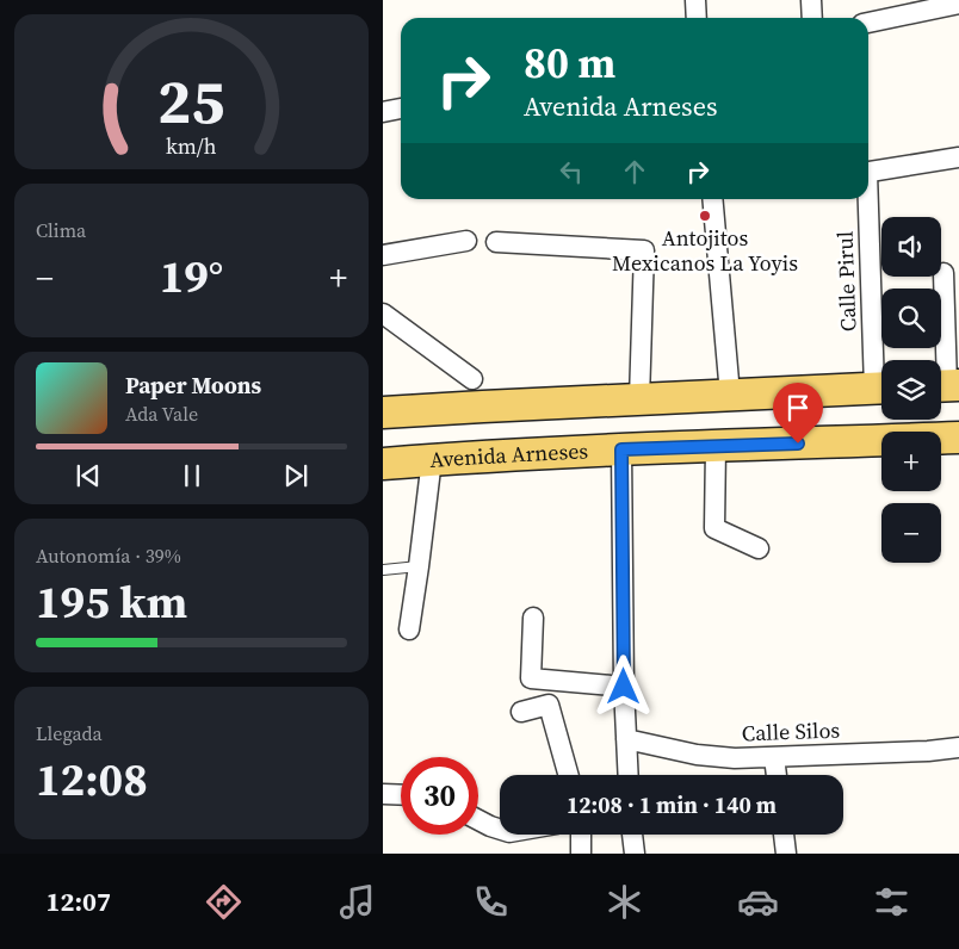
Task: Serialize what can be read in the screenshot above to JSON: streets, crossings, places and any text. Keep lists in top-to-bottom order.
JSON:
{
  "streets": {
    "main road": ["Avenida Arneses"],
    "street": ["Calle Pirul", "Calle Silos"]
  },
  "places": ["Antojitos Mexicanos La Yoyis"],
  "page": {
    "turn": ["80 m", "Avenida Arneses"],
    "tile": [
      "Clima",
      ["Autonomía · 39%", "195 km"],
      ["Llegada", "12:08"]
    ],
    "map_buttons": ["+", "−"],
    "heat": ["−", "19°", "+"],
    "song": ["Paper Moons", "Ada Vale"],
    "limit": "30",
    "trip": "12:08 · 1 min · 140 m",
    "tabs": "12:07",
    "gauge": ["25", "km/h"]
  }
}
